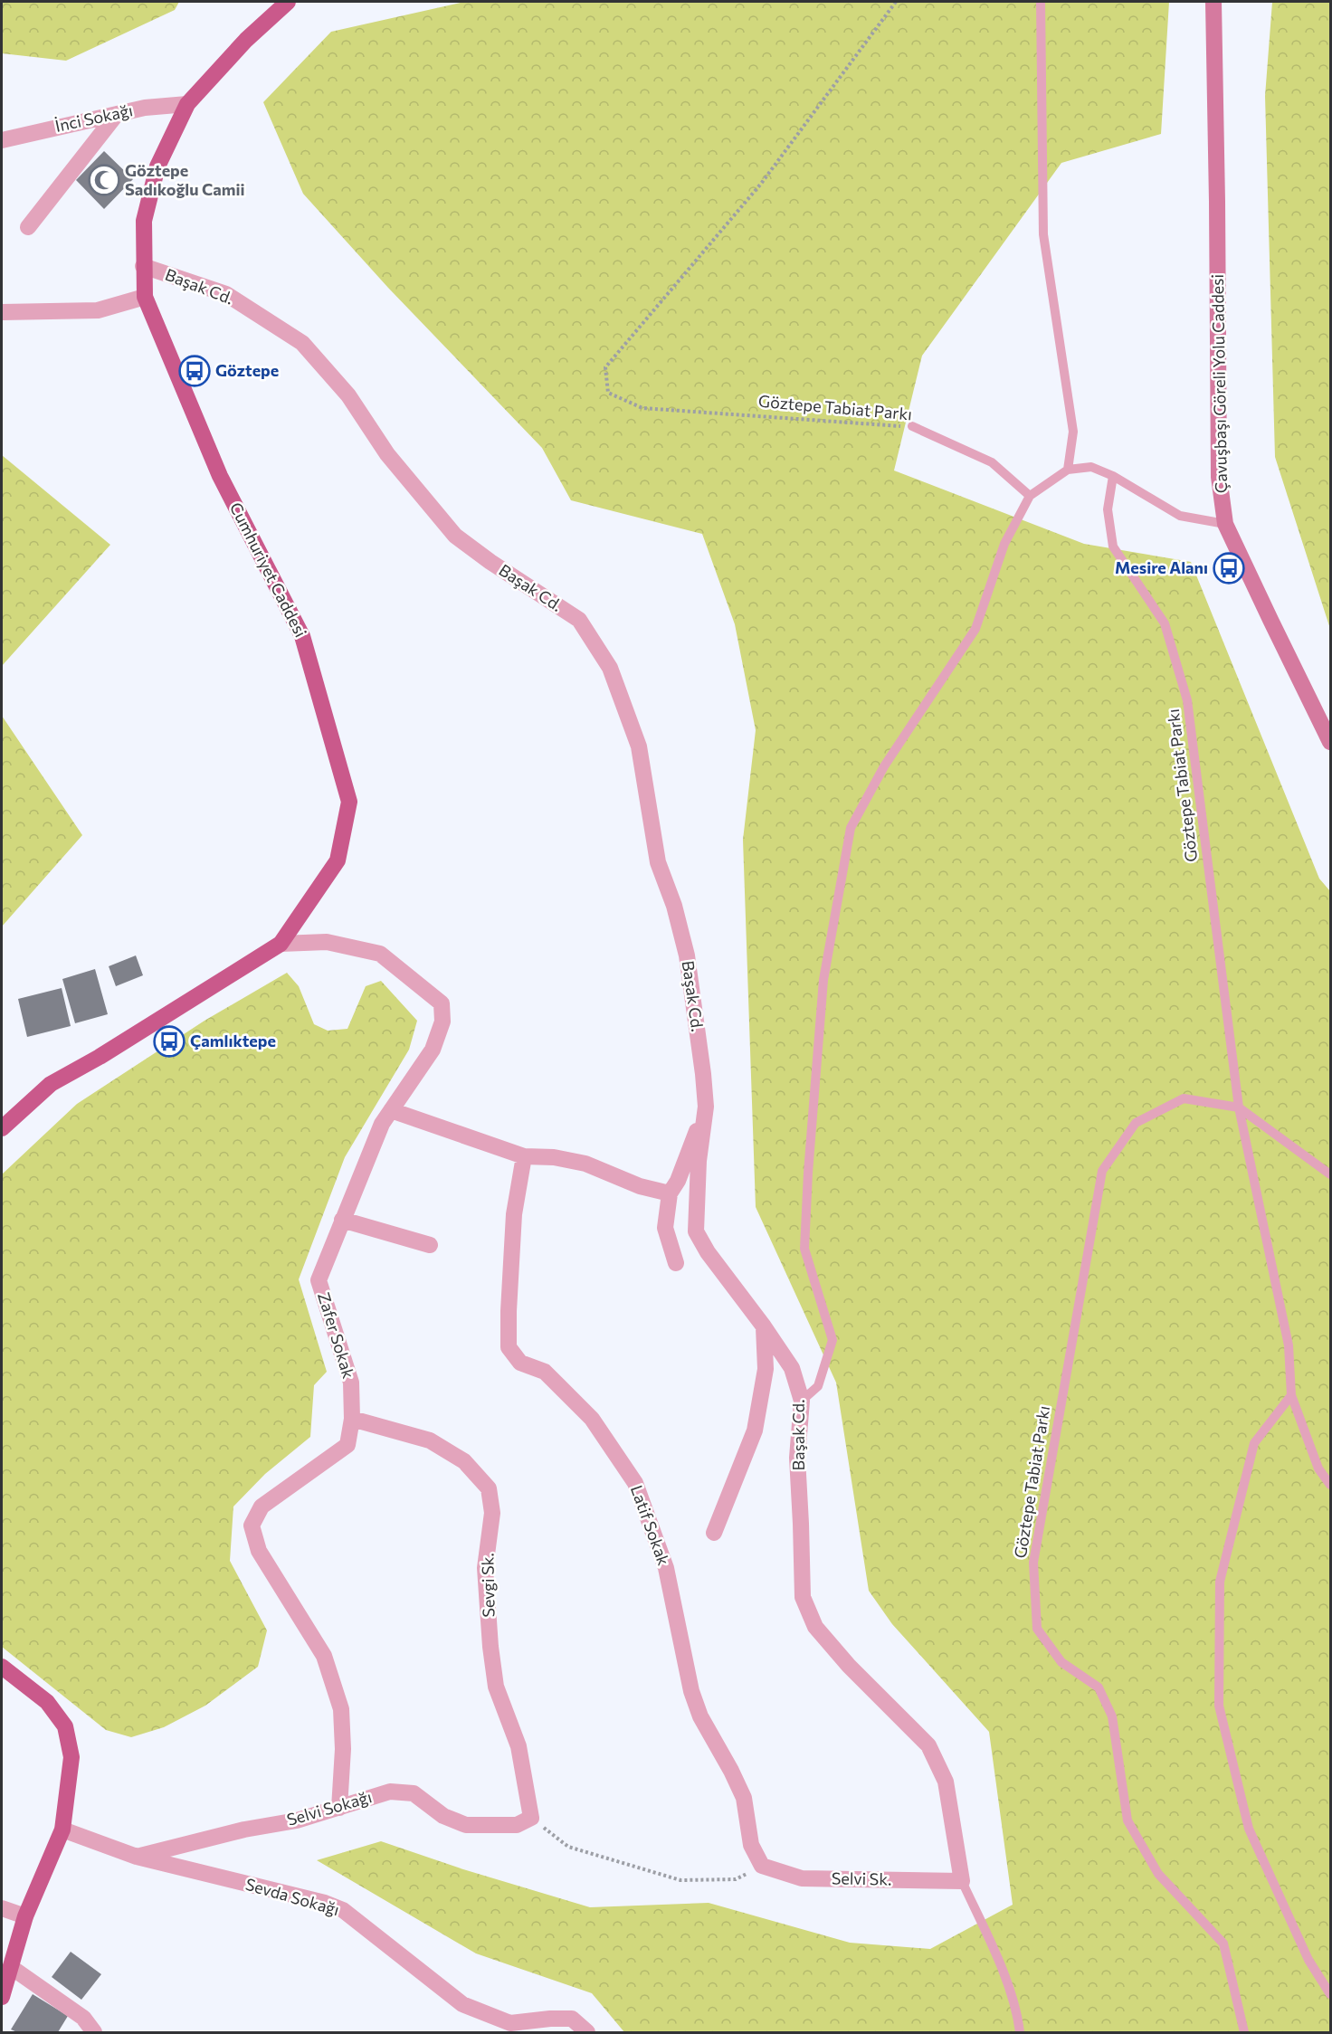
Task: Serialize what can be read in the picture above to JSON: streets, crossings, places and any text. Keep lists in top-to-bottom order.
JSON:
{
  "streets": {
    "main road": ["Çavuşbaşı Göreli Yolu Caddesi", "Cumhuriyet Caddesi"],
    "street": [
      "İnci Sokağı",
      "Başak Cd.",
      "Zafer Sokak",
      "Latif Sokak",
      "Sevgi Sk.",
      "Selvi Sokağı",
      "Selvi Sk.",
      "Sevda Sokağı"
    ],
    "lane": ["Göztepe Tabiat Parkı"]
  },
  "crossings": [
    ["İnci Sokağı", "Cumhuriyet Caddesi"],
    ["Başak Cd.", "Cumhuriyet Caddesi"],
    ["Başak Cd.", "Selvi Sk."],
    ["Cumhuriyet Caddesi", "Zafer Sokak"],
    ["Zafer Sokak", "Sevgi Sk."],
    ["Zafer Sokak", "Selvi Sokağı"],
    ["Latif Sokak", "Selvi Sk."],
    ["Sevgi Sk.", "Selvi Sokağı"],
    ["Selvi Sokağı", "Sevda Sokağı"]
  ],
  "places": {
    "mosque": ["Göztepe Sadıkoğlu Camii"],
    "bus stop": ["Göztepe", "Mesire Alanı", "Çamlıktepe"]
  }
}
